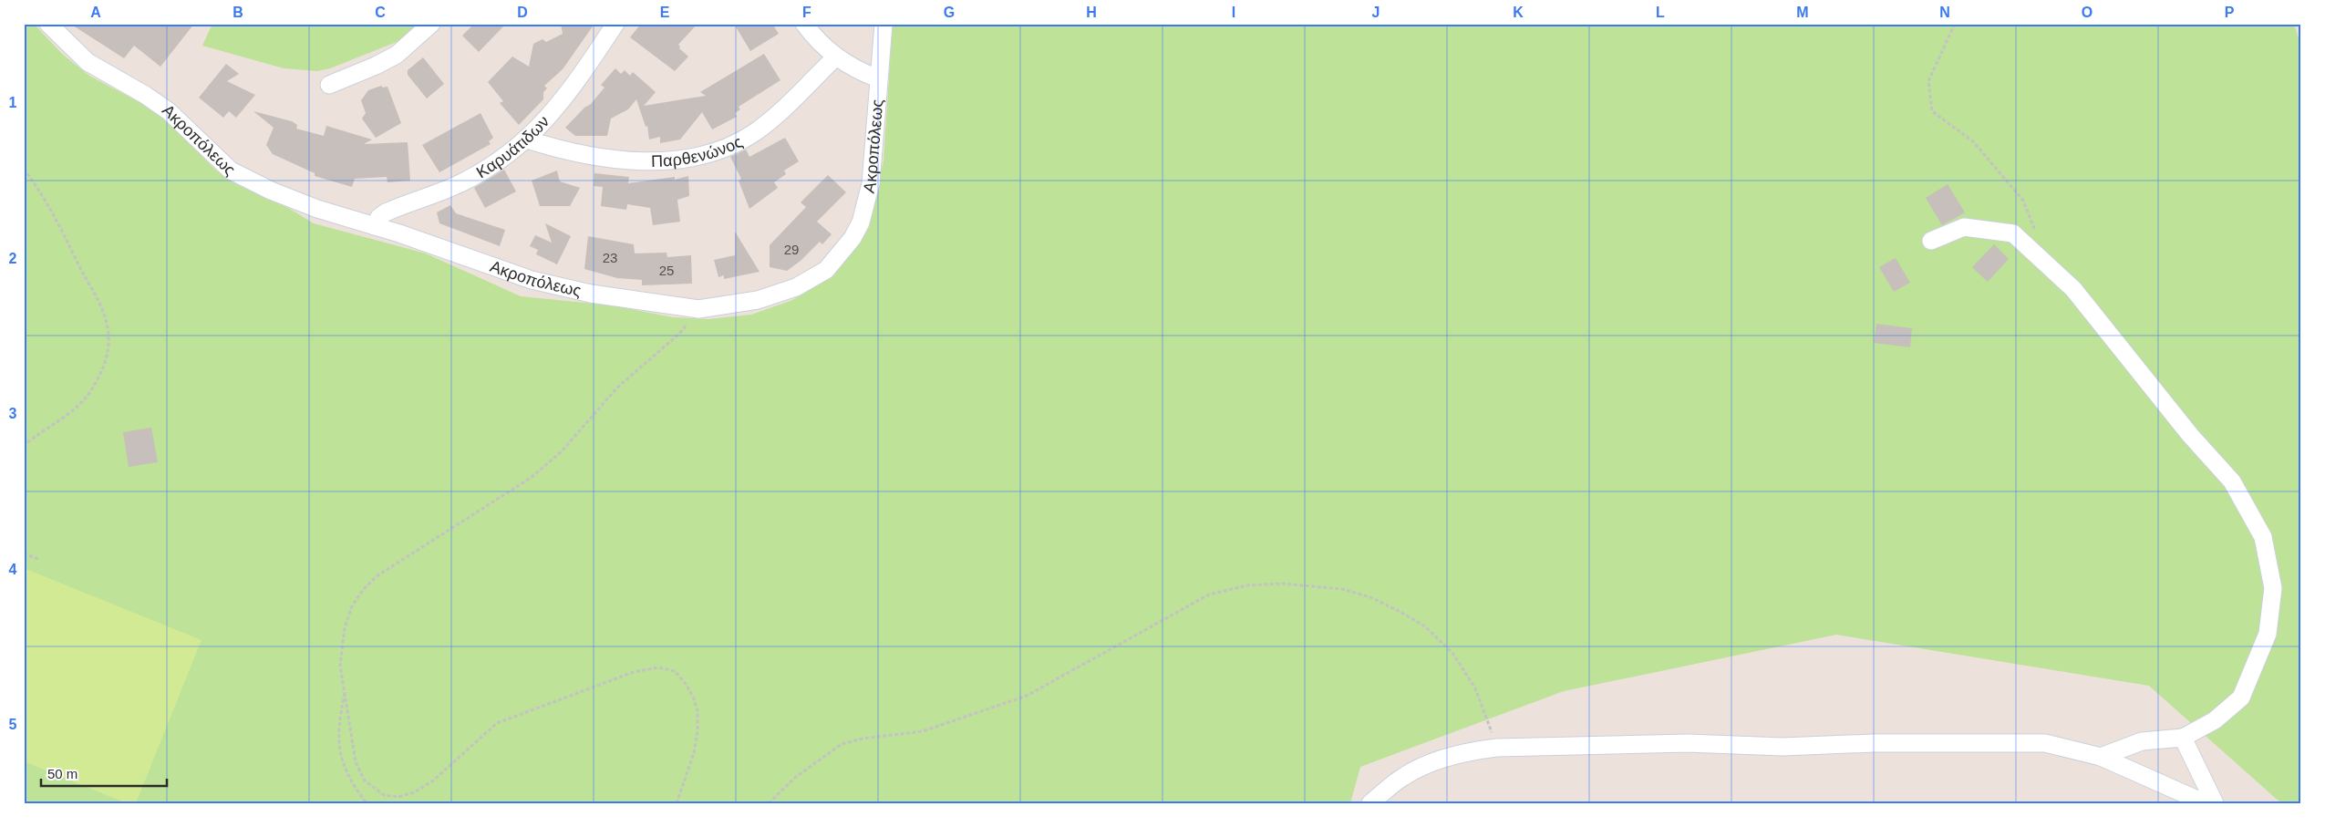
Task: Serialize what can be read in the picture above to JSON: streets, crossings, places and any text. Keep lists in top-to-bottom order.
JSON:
{
  "streets": {
    "street": ["Ακροπόλεως", "Καρυάτιδων", "Παρθενώνος"]
  },
  "crossings": [
    ["Ακροπόλεως", "Καρυάτιδων"],
    ["Καρυάτιδων", "Παρθενώνος"]
  ],
  "house_numbers": ["29", "23", "25"],
  "scale_bar": "50 m",
  "grid": {
    "columns": [
      "A",
      "B",
      "C",
      "D",
      "E",
      "F",
      "G",
      "H",
      "I",
      "J",
      "K",
      "L",
      "M",
      "N",
      "O",
      "P"
    ],
    "rows": [
      "1",
      "2",
      "3",
      "4",
      "5"
    ]
  }
}
